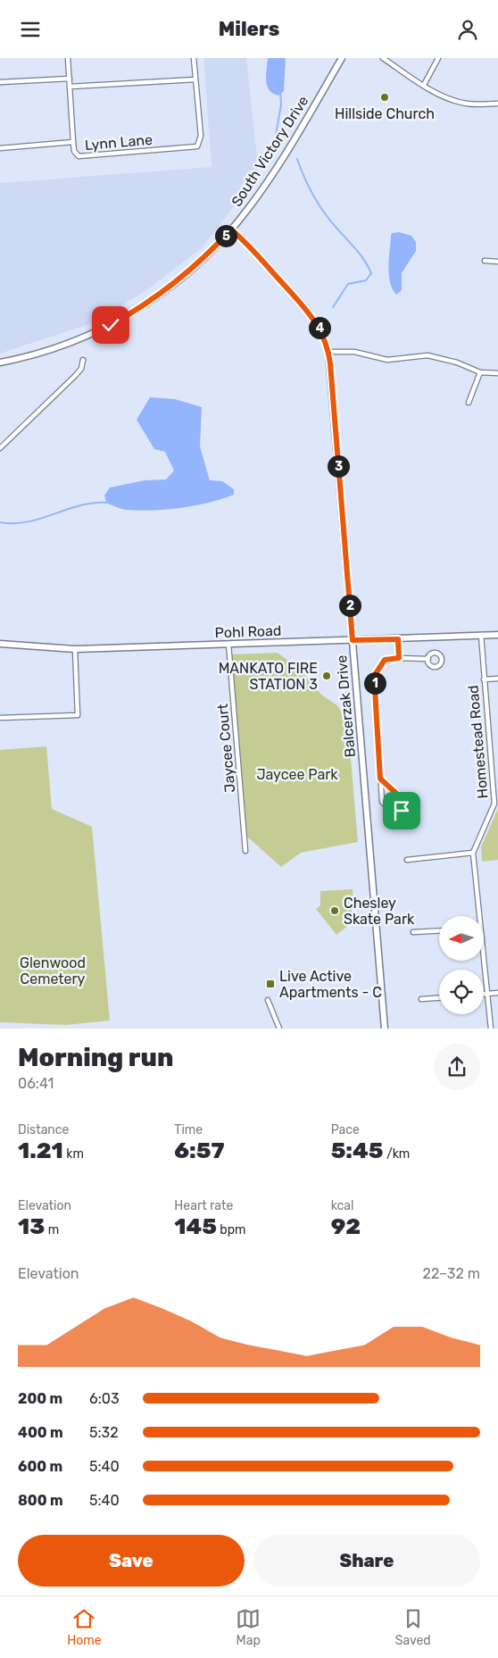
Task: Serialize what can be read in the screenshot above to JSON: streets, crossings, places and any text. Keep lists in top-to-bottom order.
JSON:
{
  "streets": {
    "street": [
      "Lynn Lane",
      "South Victory Drive",
      "Pohl Road",
      "Balcerzak Drive",
      "Homestead Road",
      "Jaycee Court"
    ]
  },
  "crossings": [
    ["South Victory Drive", "Balcerzak Drive"],
    ["Pohl Road", "Balcerzak Drive"],
    ["Pohl Road", "Homestead Road"],
    ["Pohl Road", "Jaycee Court"]
  ],
  "parks": ["Jaycee Park", "Glenwood Cemetery"],
  "places": {
    "other": ["Hillside Church", "MANKATO FIRE STATION 3", "Chesley Skate Park"],
    "transit": ["Live Active Apartments - C"]
  },
  "north": "left",
  "page": {
    "header": "Milers",
    "pins": [
      "5",
      "4",
      "3",
      "2",
      "1"
    ],
    "heading": ["Morning run", "06:41"],
    "stats": [
      ["Distance", "1.21 km"],
      ["Time", "6:57"],
      ["Pace", "5:45 /km"],
      ["Elevation", "13 m"],
      ["Heart rate", "145 bpm"],
      ["kcal", "92"]
    ],
    "chart": ["Elevation", "22–32 m"],
    "list": [
      {
        "name": "200 m",
        "note": "6:03"
      },
      {
        "name": "400 m",
        "note": "5:32"
      },
      {
        "name": "600 m",
        "note": "5:40"
      },
      {
        "name": "800 m",
        "note": "5:40"
      }
    ],
    "buttons": ["Save", "Share"],
    "tabs": ["Home", "Map", "Saved"]
  }
}
